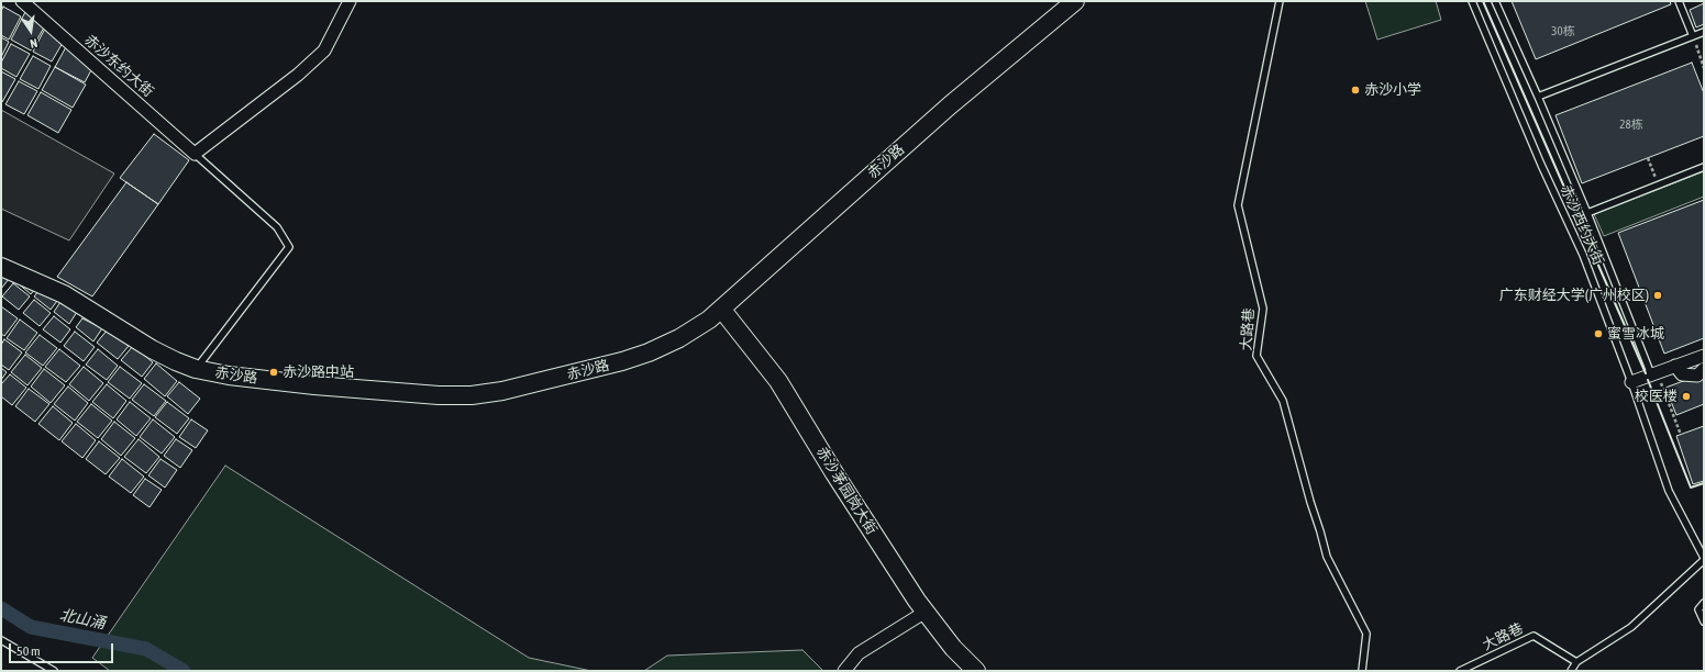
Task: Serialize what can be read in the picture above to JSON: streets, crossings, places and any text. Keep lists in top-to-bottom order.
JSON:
{
  "streets": {
    "street": ["赤沙东约大街", "赤沙路", "赤沙茅园岗大街"],
    "lane": ["赤沙西约大街", "大路巷"]
  },
  "crossings": [
    ["赤沙路", "赤沙茅园岗大街"]
  ],
  "water": ["北山涌"],
  "places": [
    "赤沙小学",
    "广东财经大学(广州校区)",
    "蜜雪冰城",
    "赤沙路中站",
    "校医楼"
  ],
  "house_numbers": ["30栋", "28栋"],
  "scale_bar": "50 m",
  "north": "bottom"
}
